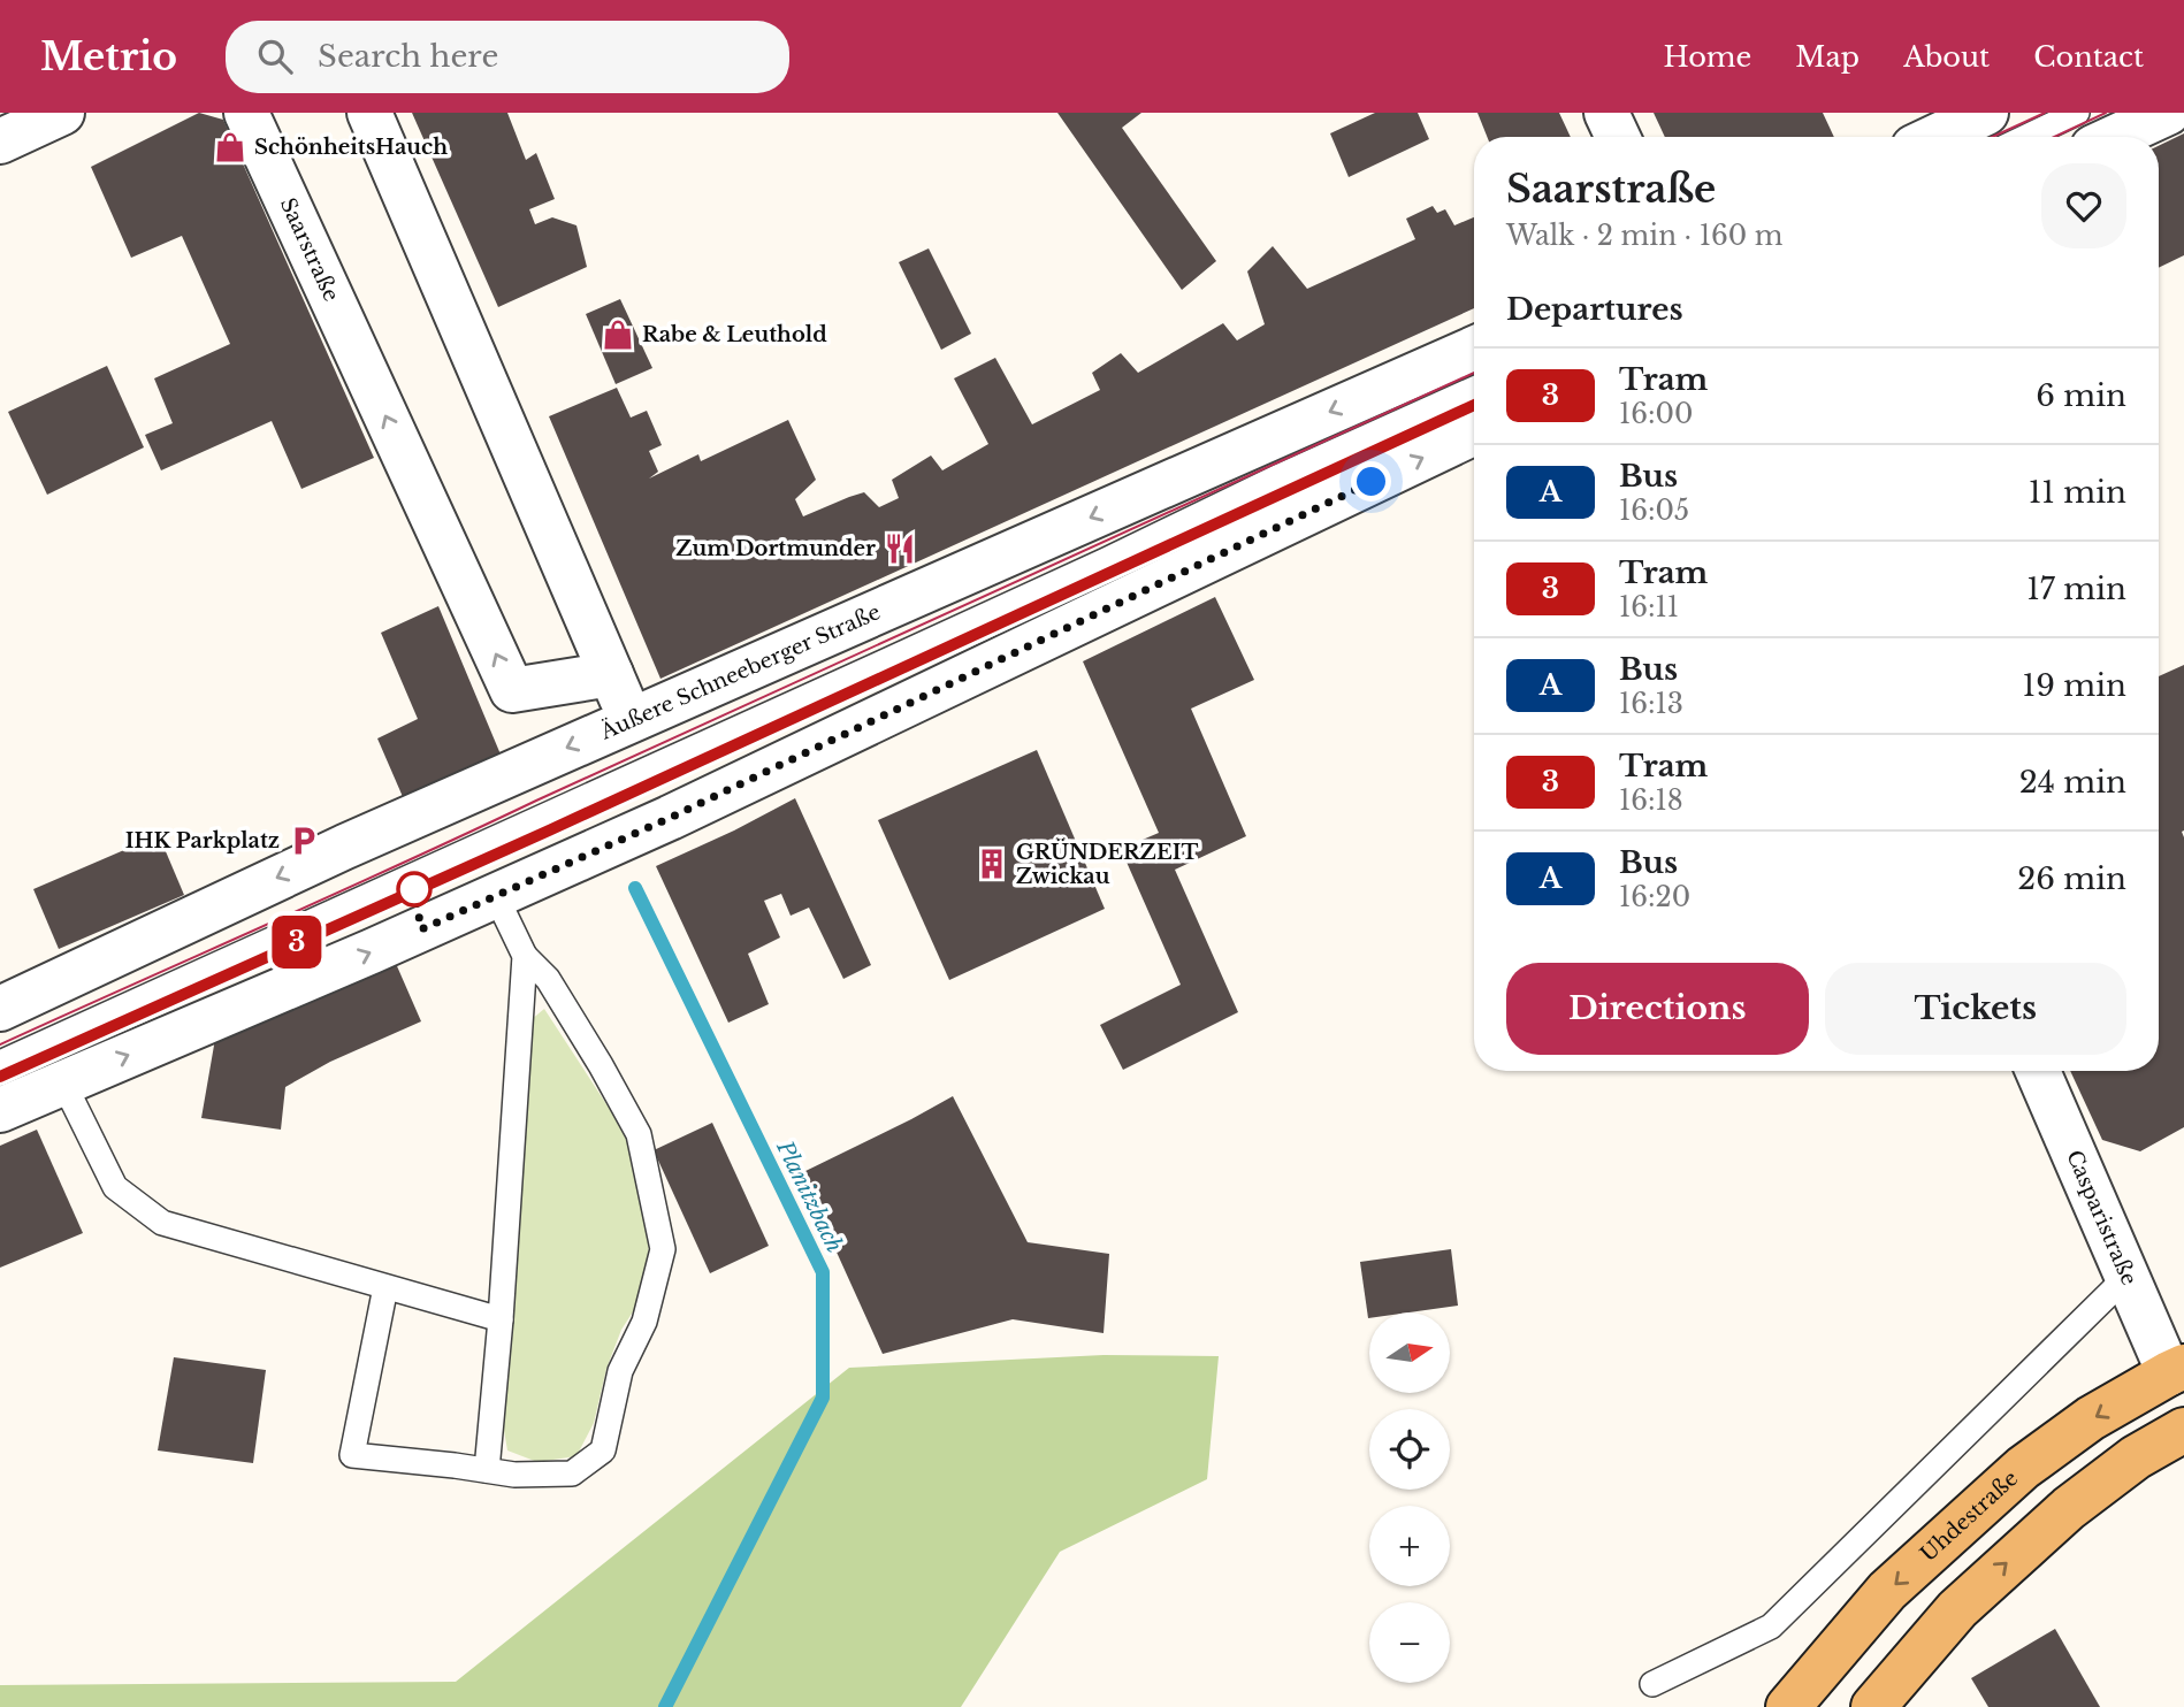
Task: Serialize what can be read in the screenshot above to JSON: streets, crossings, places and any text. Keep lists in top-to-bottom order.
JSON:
{
  "streets": {
    "main road": ["Uhdestraße"],
    "street": ["Saarstraße", "Äußere Schneeberger Straße", "Casparistraße"]
  },
  "crossings": [
    ["Casparistraße", "Uhdestraße"]
  ],
  "water": ["Planitzbach"],
  "places": {
    "shop": ["SchönheitsHauch", "Rabe & Leuthold"],
    "restaurant": ["Zum Dortmunder"],
    "parking": ["IHK Parkplatz"],
    "building": ["GRÜNDERZEIT Zwickau"]
  },
  "lines": ["tram line 3"],
  "north": "right",
  "page": {
    "header": "Metrio",
    "search": "Search here",
    "nav": [
      "Home",
      "Map",
      "About",
      "Contact"
    ],
    "on_map": "3",
    "heading": [
      ["Saarstraße", "Walk · 2 min · 160 m"],
      "Departures"
    ],
    "list": [
      {
        "mark": "3",
        "name": "Tram",
        "note": "16:00",
        "value": "6 min"
      },
      {
        "mark": "A",
        "name": "Bus",
        "note": "16:05",
        "value": "11 min"
      },
      {
        "mark": "3",
        "name": "Tram",
        "note": "16:11",
        "value": "17 min"
      },
      {
        "mark": "A",
        "name": "Bus",
        "note": "16:13",
        "value": "19 min"
      },
      {
        "mark": "3",
        "name": "Tram",
        "note": "16:18",
        "value": "24 min"
      },
      {
        "mark": "A",
        "name": "Bus",
        "note": "16:20",
        "value": "26 min"
      }
    ],
    "buttons": ["Directions", "Tickets"],
    "map_buttons": ["+", "−"]
  }
}
